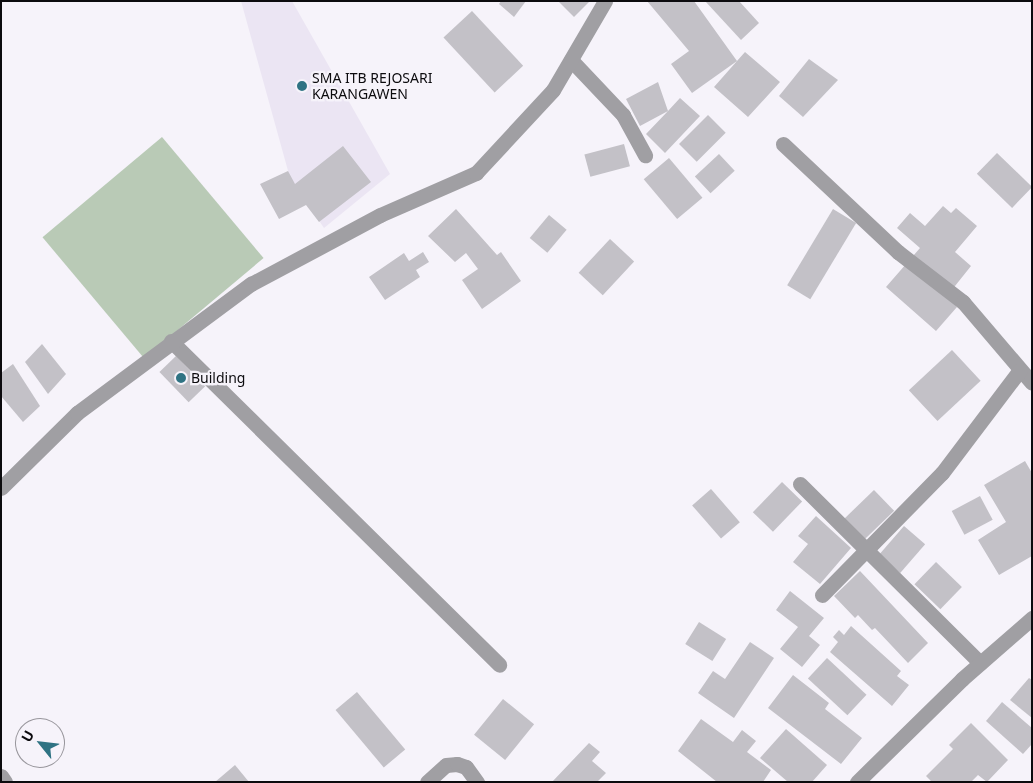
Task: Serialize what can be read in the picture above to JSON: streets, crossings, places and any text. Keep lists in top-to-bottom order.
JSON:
{
  "places": ["SMA ITB REJOSARI KARANGAWEN", "Building"],
  "north": "top left"
}
